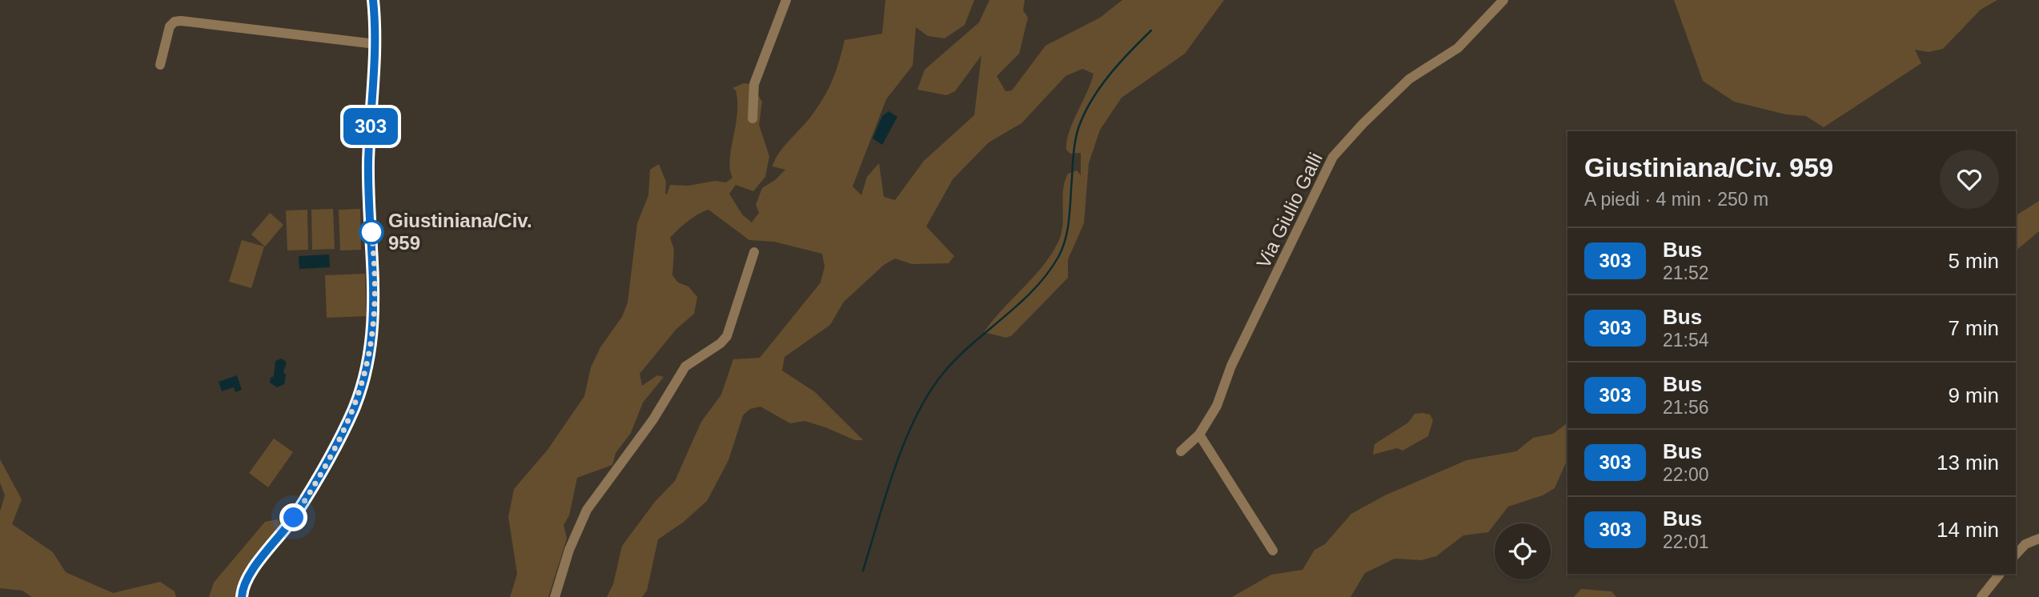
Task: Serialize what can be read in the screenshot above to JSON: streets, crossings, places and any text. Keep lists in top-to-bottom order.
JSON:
{
  "streets": {
    "street": ["Via Giulio Galli"]
  },
  "places": ["Giustiniana/Civ. 959"],
  "lines": ["bus line 303"],
  "page": {
    "on_map": "303",
    "heading": ["Giustiniana/Civ. 959", "A piedi · 4 min · 250 m"],
    "list": [
      {
        "mark": "303",
        "name": "Bus",
        "note": "21:52",
        "value": "5 min"
      },
      {
        "mark": "303",
        "name": "Bus",
        "note": "21:54",
        "value": "7 min"
      },
      {
        "mark": "303",
        "name": "Bus",
        "note": "21:56",
        "value": "9 min"
      },
      {
        "mark": "303",
        "name": "Bus",
        "note": "22:00",
        "value": "13 min"
      },
      {
        "mark": "303",
        "name": "Bus",
        "note": "22:01",
        "value": "14 min"
      }
    ]
  }
}
